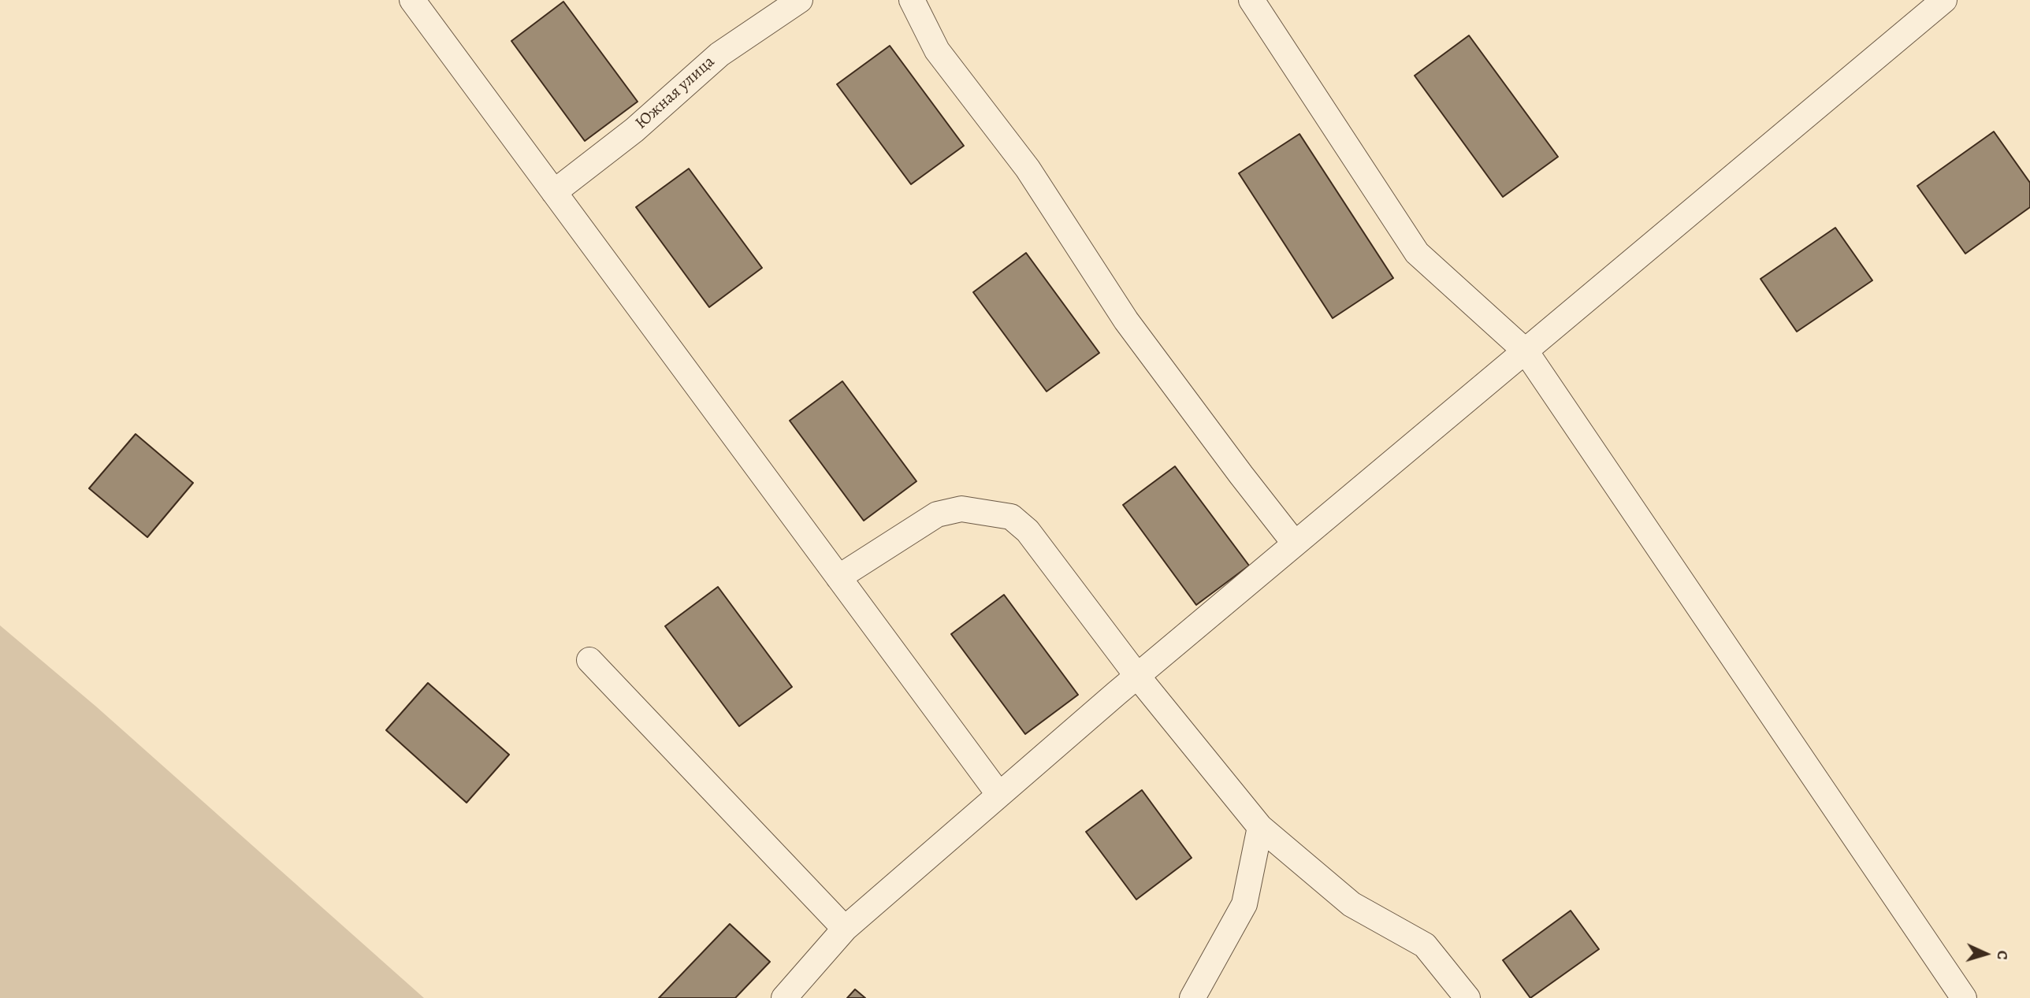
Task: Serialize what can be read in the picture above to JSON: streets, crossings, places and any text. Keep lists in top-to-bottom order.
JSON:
{
  "streets": {
    "street": ["Южная улица"]
  },
  "north": "right"
}
